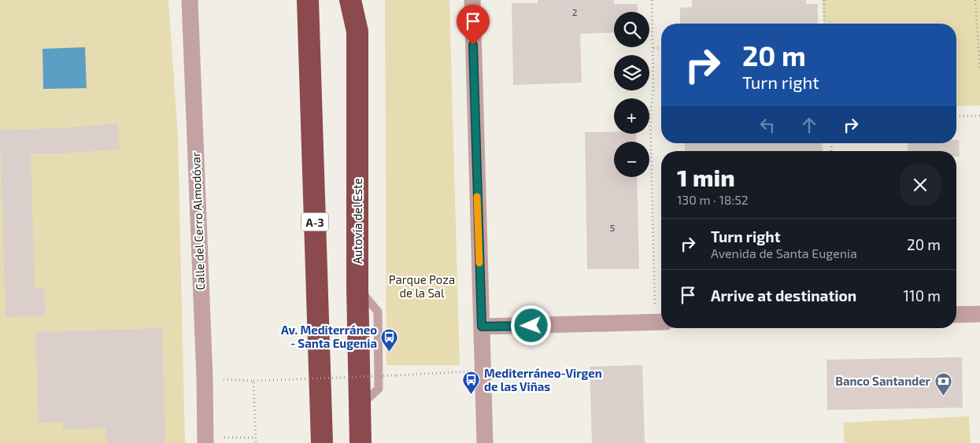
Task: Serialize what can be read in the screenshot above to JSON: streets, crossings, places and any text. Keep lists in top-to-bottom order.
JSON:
{
  "streets": {
    "highway": ["Autovía del Este", "A-3"],
    "street": ["Calle del Cerro Almodóvar"]
  },
  "parks": ["Parque Poza de la Sal"],
  "places": {
    "bus stop": ["Av. Mediterráneo - Santa Eugenia", "Mediterráneo-Virgen de las Viñas"],
    "bank": ["Banco Santander"]
  },
  "house_numbers": ["2", "5"],
  "page": {
    "map_buttons": ["+", "−"],
    "turn": ["20 m", "Turn right"],
    "heading": ["1 min", "130 m · 18:52"],
    "list": [
      {
        "name": "Turn right",
        "note": "Avenida de Santa Eugenia",
        "value": "20 m"
      },
      {
        "name": "Arrive at destination",
        "value": "110 m"
      }
    ]
  }
}
